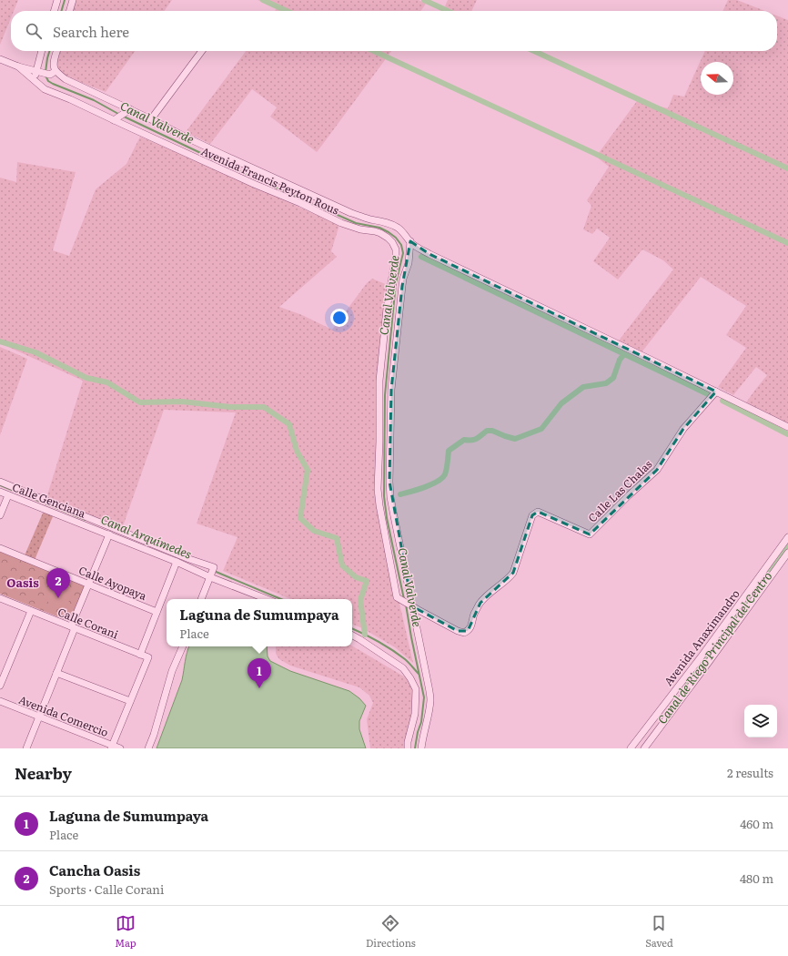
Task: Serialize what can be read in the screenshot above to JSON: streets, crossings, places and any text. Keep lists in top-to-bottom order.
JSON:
{
  "streets": {
    "street": [
      "Avenida Francis Peyton Rous",
      "Calle Las Chalas",
      "Calle Genciana",
      "Calle Ayopaya",
      "Calle Corani",
      "Avenida Anaximandro",
      "Avenida Comercio"
    ]
  },
  "crossings": [
    ["Avenida Francis Peyton Rous", "Calle Las Chalas"]
  ],
  "districts": ["Oasis"],
  "water": ["Canal Valverde", "Canal Arquímedes", "Canal de Riego Principal del Centro"],
  "north": "left",
  "page": {
    "search": "Search here",
    "pins": ["2", "1"],
    "popup": ["Laguna de Sumumpaya", "Place"],
    "heading": ["Nearby", "2 results"],
    "list": [
      {
        "mark": "1",
        "name": "Laguna de Sumumpaya",
        "note": "Place",
        "value": "460 m"
      },
      {
        "mark": "2",
        "name": "Cancha Oasis",
        "note": "Sports · Calle Corani",
        "value": "480 m"
      }
    ],
    "nav": ["Map", "Directions", "Saved"]
  }
}
